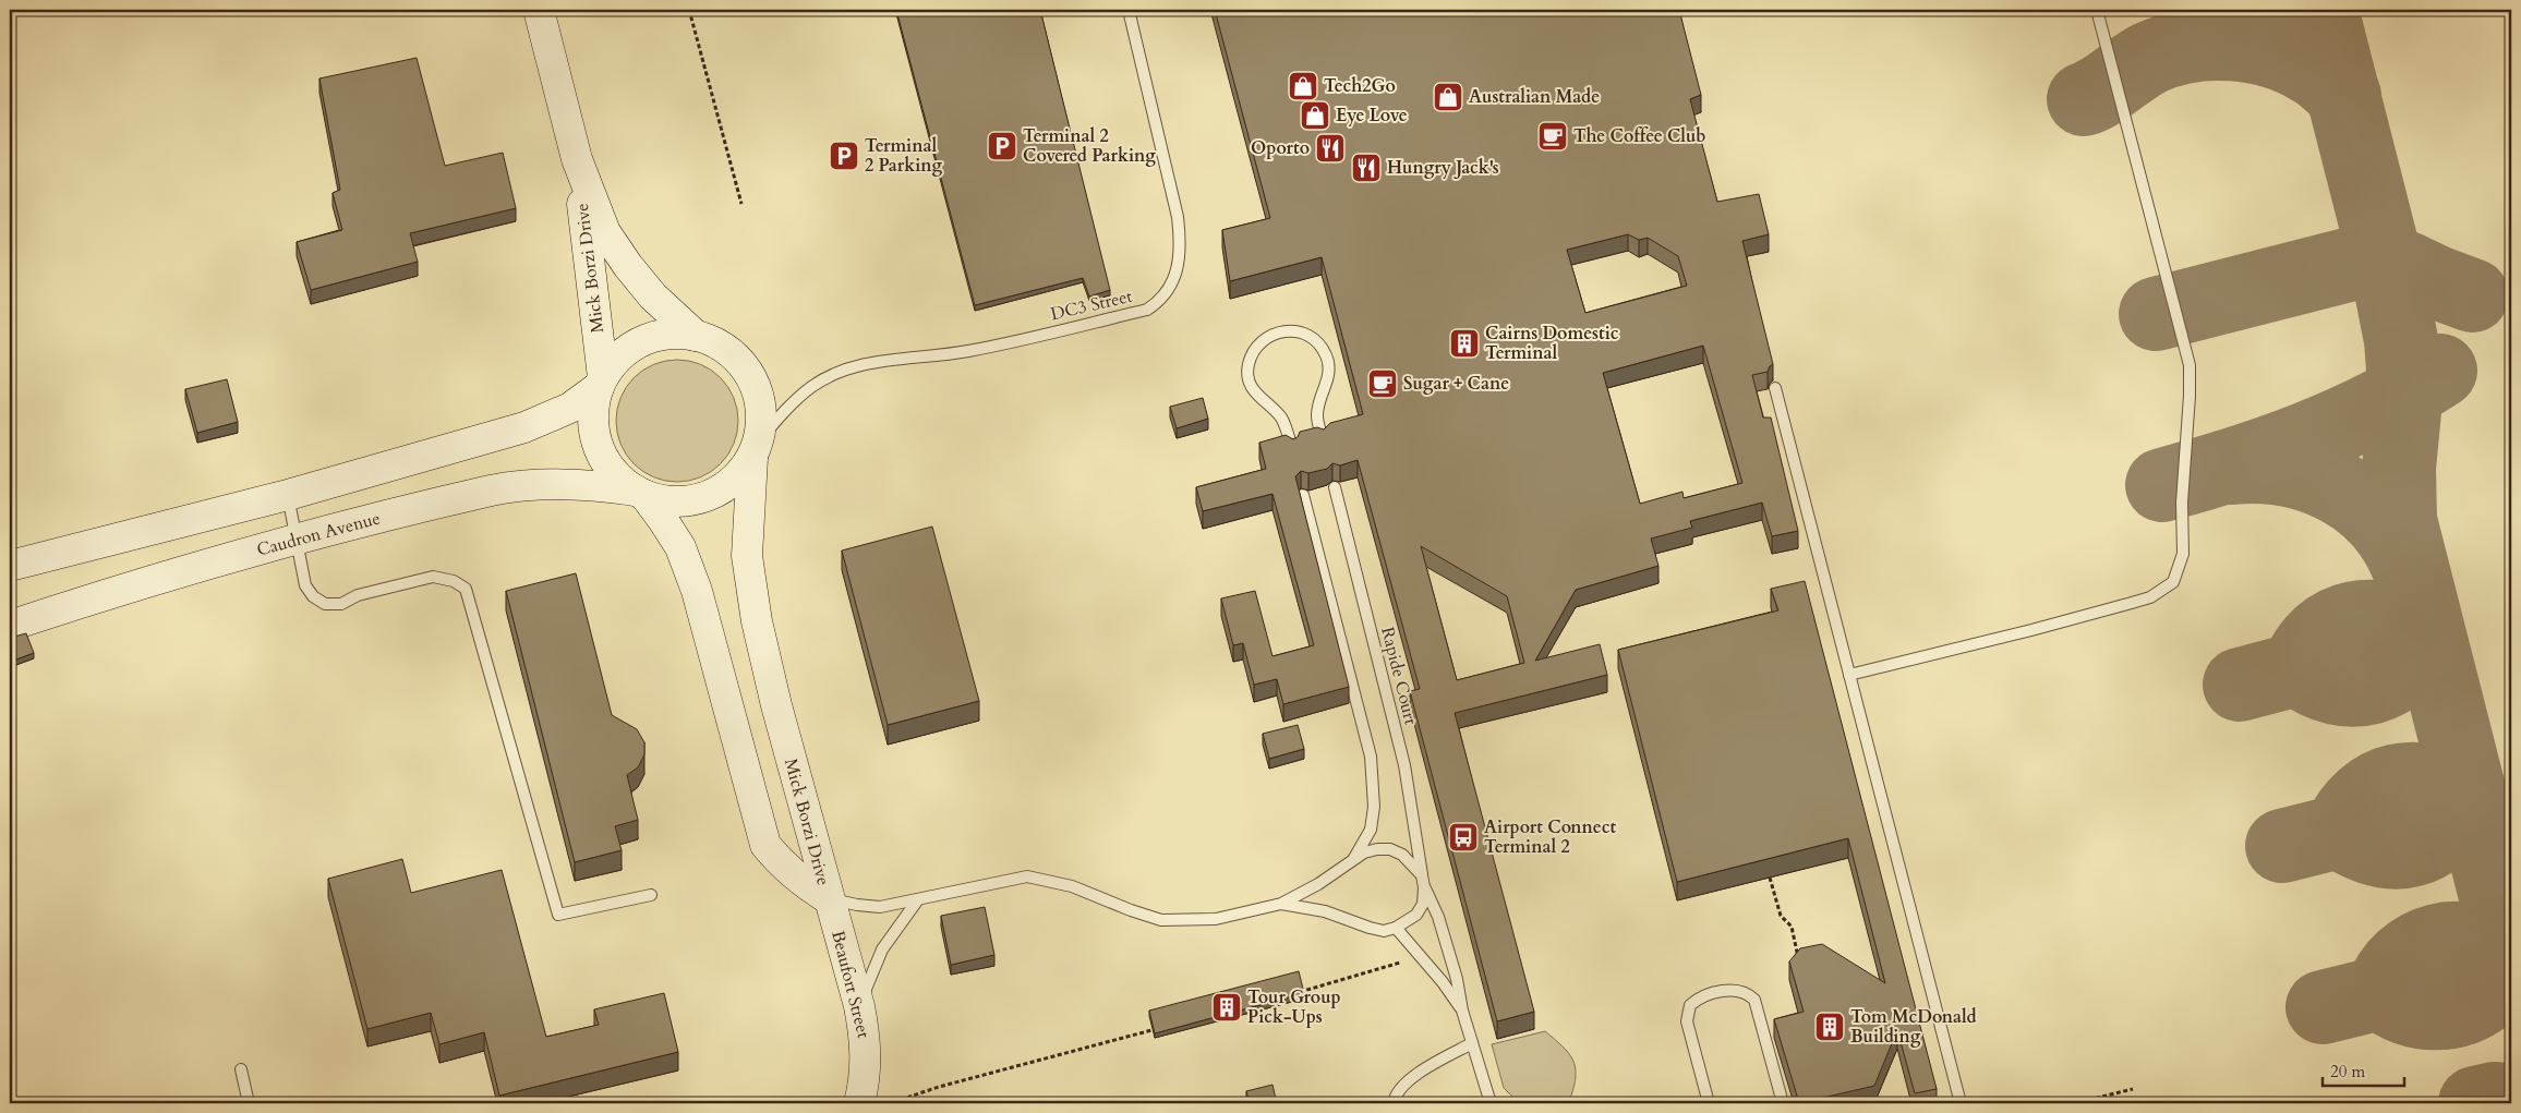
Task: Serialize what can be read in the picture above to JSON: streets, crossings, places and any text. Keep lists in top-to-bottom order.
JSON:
{
  "streets": {
    "street": ["Mick Borzi Drive", "Caudron Avenue", "Beaufort Street"],
    "lane": ["DC3 Street", "Rapide Court"]
  },
  "crossings": [
    ["Mick Borzi Drive", "DC3 Street"],
    ["Mick Borzi Drive", "Caudron Avenue"],
    ["Mick Borzi Drive", "Beaufort Street"],
    ["DC3 Street", "Caudron Avenue"]
  ],
  "places": {
    "shop": ["Tech2Go", "Australian Made", "Eye Love"],
    "cafe": ["The Coffee Club", "Sugar + Cane"],
    "parking": ["Terminal 2 Covered Parking", "Terminal 2 Parking"],
    "restaurant": ["Oporto", "Hungry Jack's"],
    "building": ["Cairns Domestic Terminal", "Tour Group Pick-Ups", "Tom McDonald Building"],
    "bus stop": ["Airport Connect Terminal 2"]
  },
  "scale_bar": "20 m"
}
